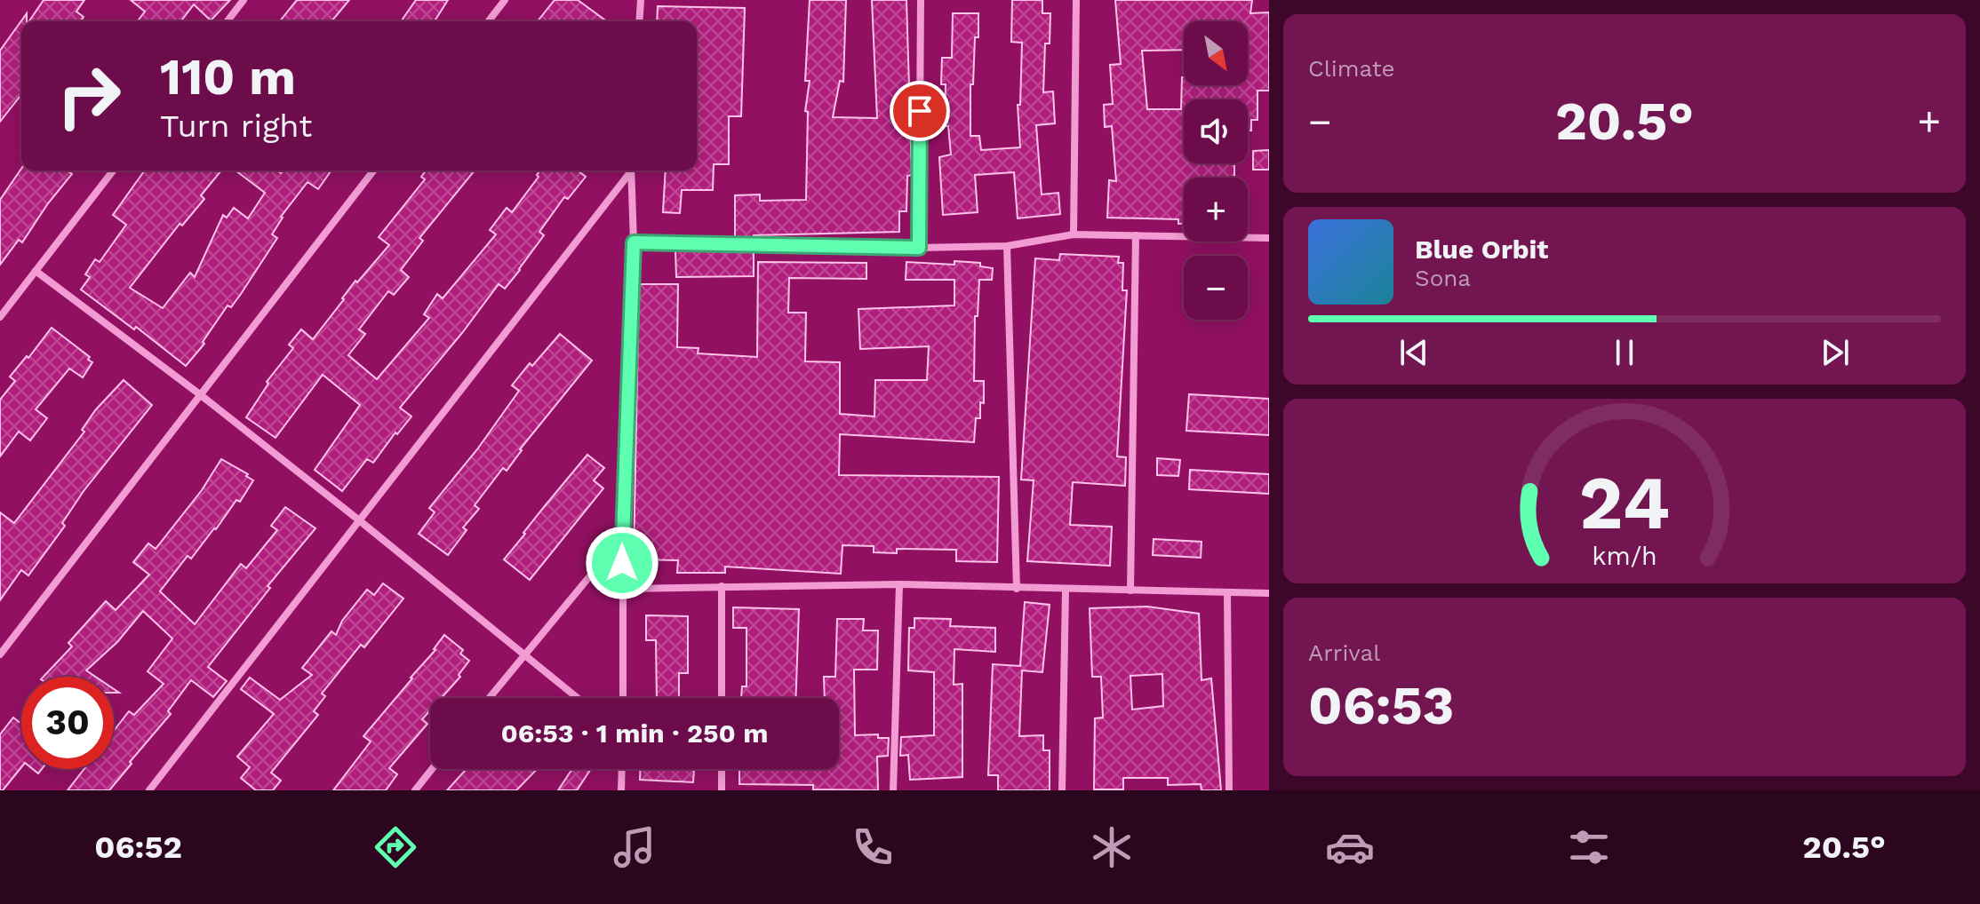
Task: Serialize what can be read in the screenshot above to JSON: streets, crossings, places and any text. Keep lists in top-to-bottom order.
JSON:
{
  "north": "bottom right",
  "page": {
    "tile": [
      "Climate",
      ["Arrival", "06:53"]
    ],
    "map_buttons": ["+", "−"],
    "turn": ["110 m", "Turn right"],
    "heat": ["−", "20.5°", "+"],
    "song": ["Blue Orbit", "Sona"],
    "limit": "30",
    "trip": "06:53 · 1 min · 250 m",
    "tabs": ["06:52", "20.5°"],
    "gauge": ["24", "km/h"]
  }
}
